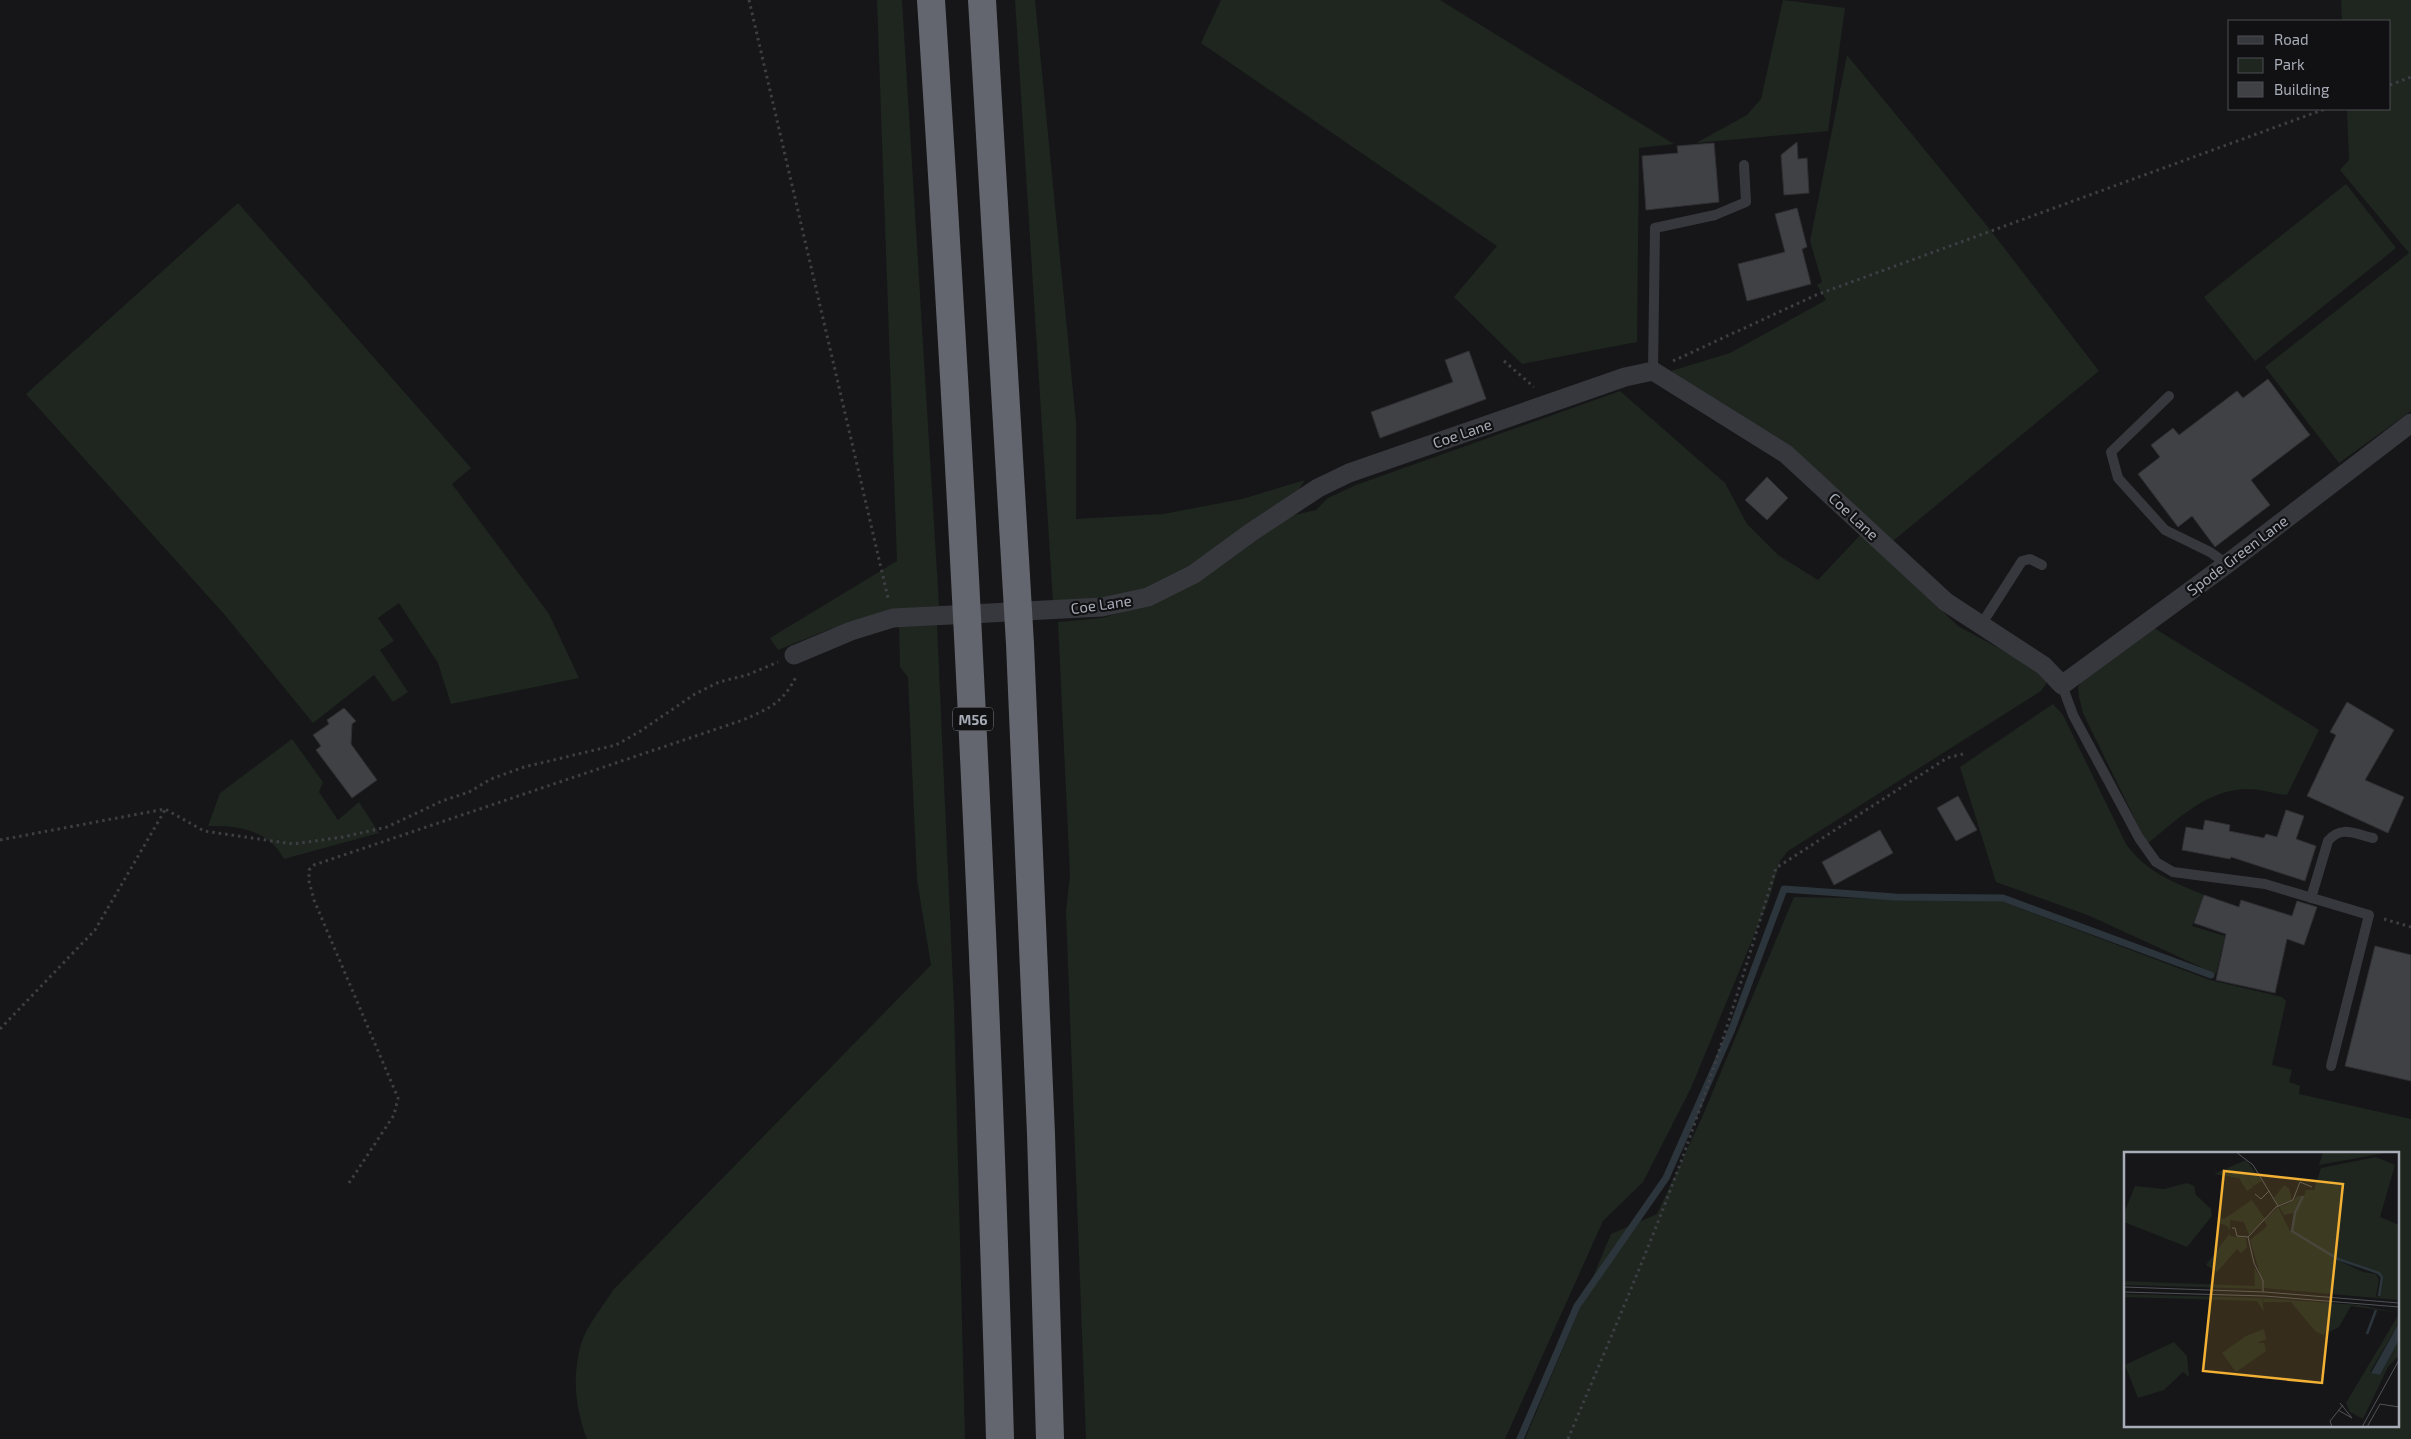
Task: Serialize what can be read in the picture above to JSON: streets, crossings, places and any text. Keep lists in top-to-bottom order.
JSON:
{
  "streets": {
    "highway": ["M56"],
    "street": ["Coe Lane", "Spode Green Lane"]
  },
  "crossings": [
    ["Coe Lane", "Spode Green Lane"]
  ],
  "legend": ["Road", "Park", "Building"]
}
